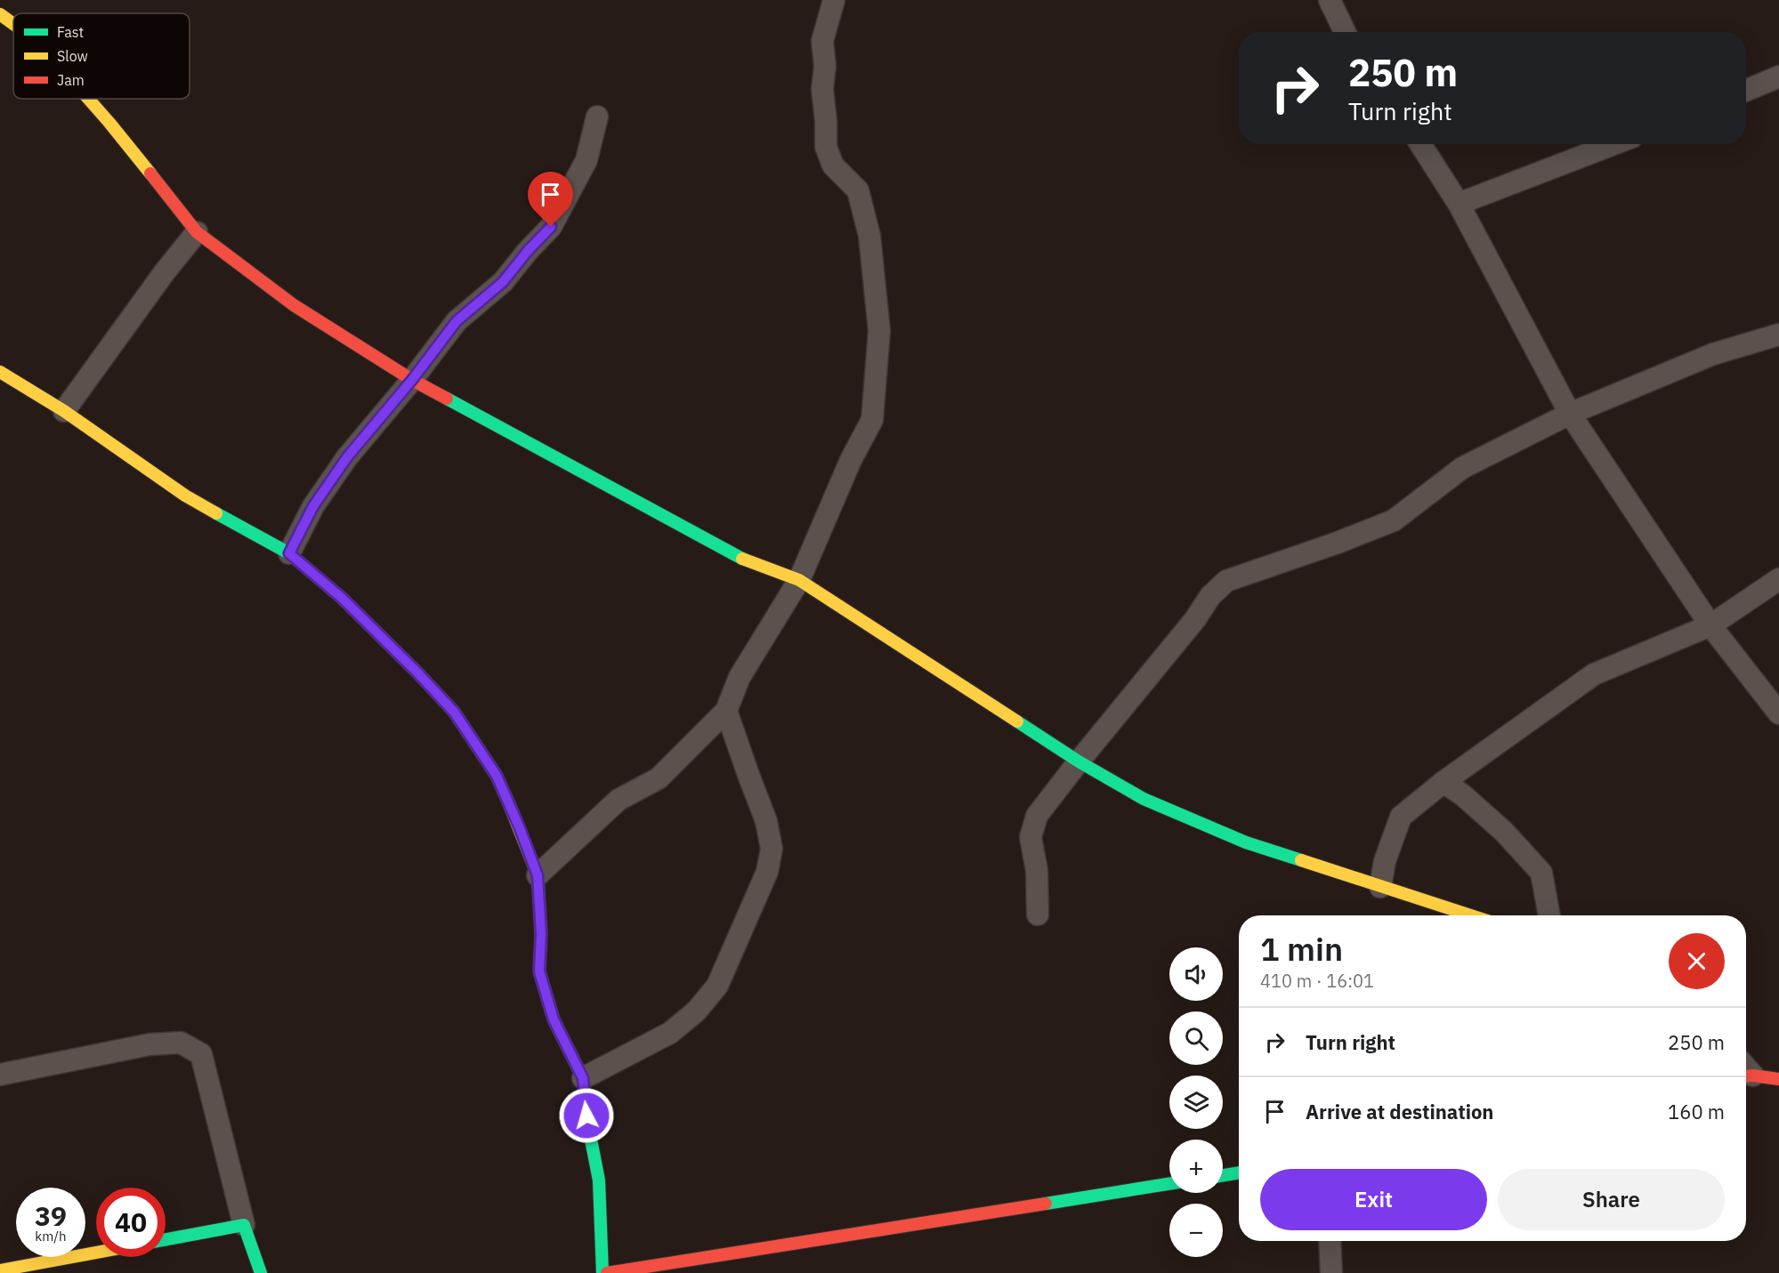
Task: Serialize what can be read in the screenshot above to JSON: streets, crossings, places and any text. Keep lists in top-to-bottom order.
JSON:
{
  "legend": ["Fast", "Slow", "Jam"],
  "page": {
    "turn": ["250 m", "Turn right"],
    "heading": ["1 min", "410 m · 16:01"],
    "map_buttons": ["+", "−"],
    "list": [
      {
        "name": "Turn right",
        "value": "250 m"
      },
      {
        "name": "Arrive at destination",
        "value": "160 m"
      }
    ],
    "buttons": ["Exit", "Share"],
    "speed": "39 km/h",
    "limit": "40"
  }
}
